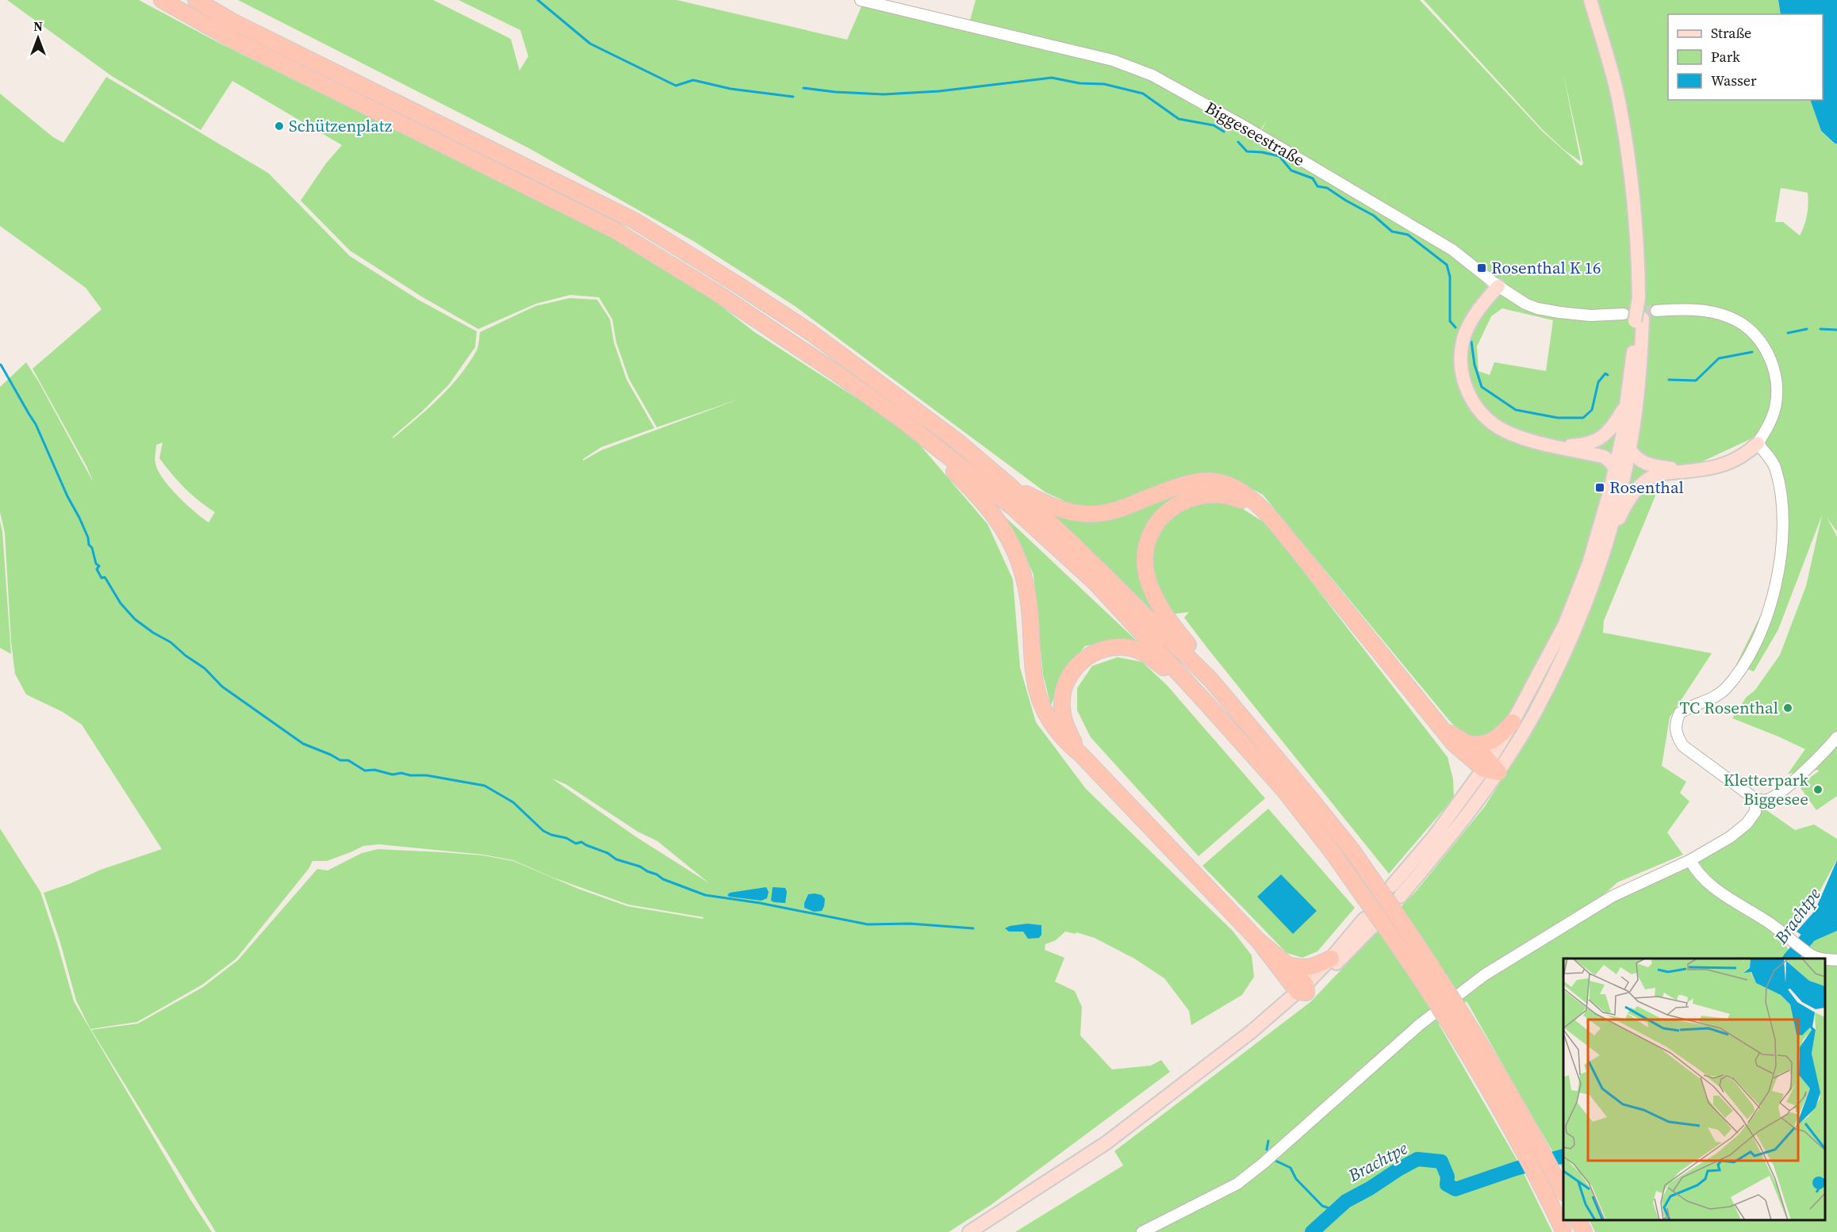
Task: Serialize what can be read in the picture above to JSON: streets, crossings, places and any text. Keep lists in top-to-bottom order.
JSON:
{
  "streets": {
    "street": ["Biggeseestraße"]
  },
  "water": ["Brachtpe"],
  "places": {
    "other": ["Schützenplatz", "TC Rosenthal", "Kletterpark Biggesee"],
    "transit": ["Rosenthal K 16", "Rosenthal"]
  },
  "legend": ["Straße", "Park", "Wasser"],
  "north": "top"
}
